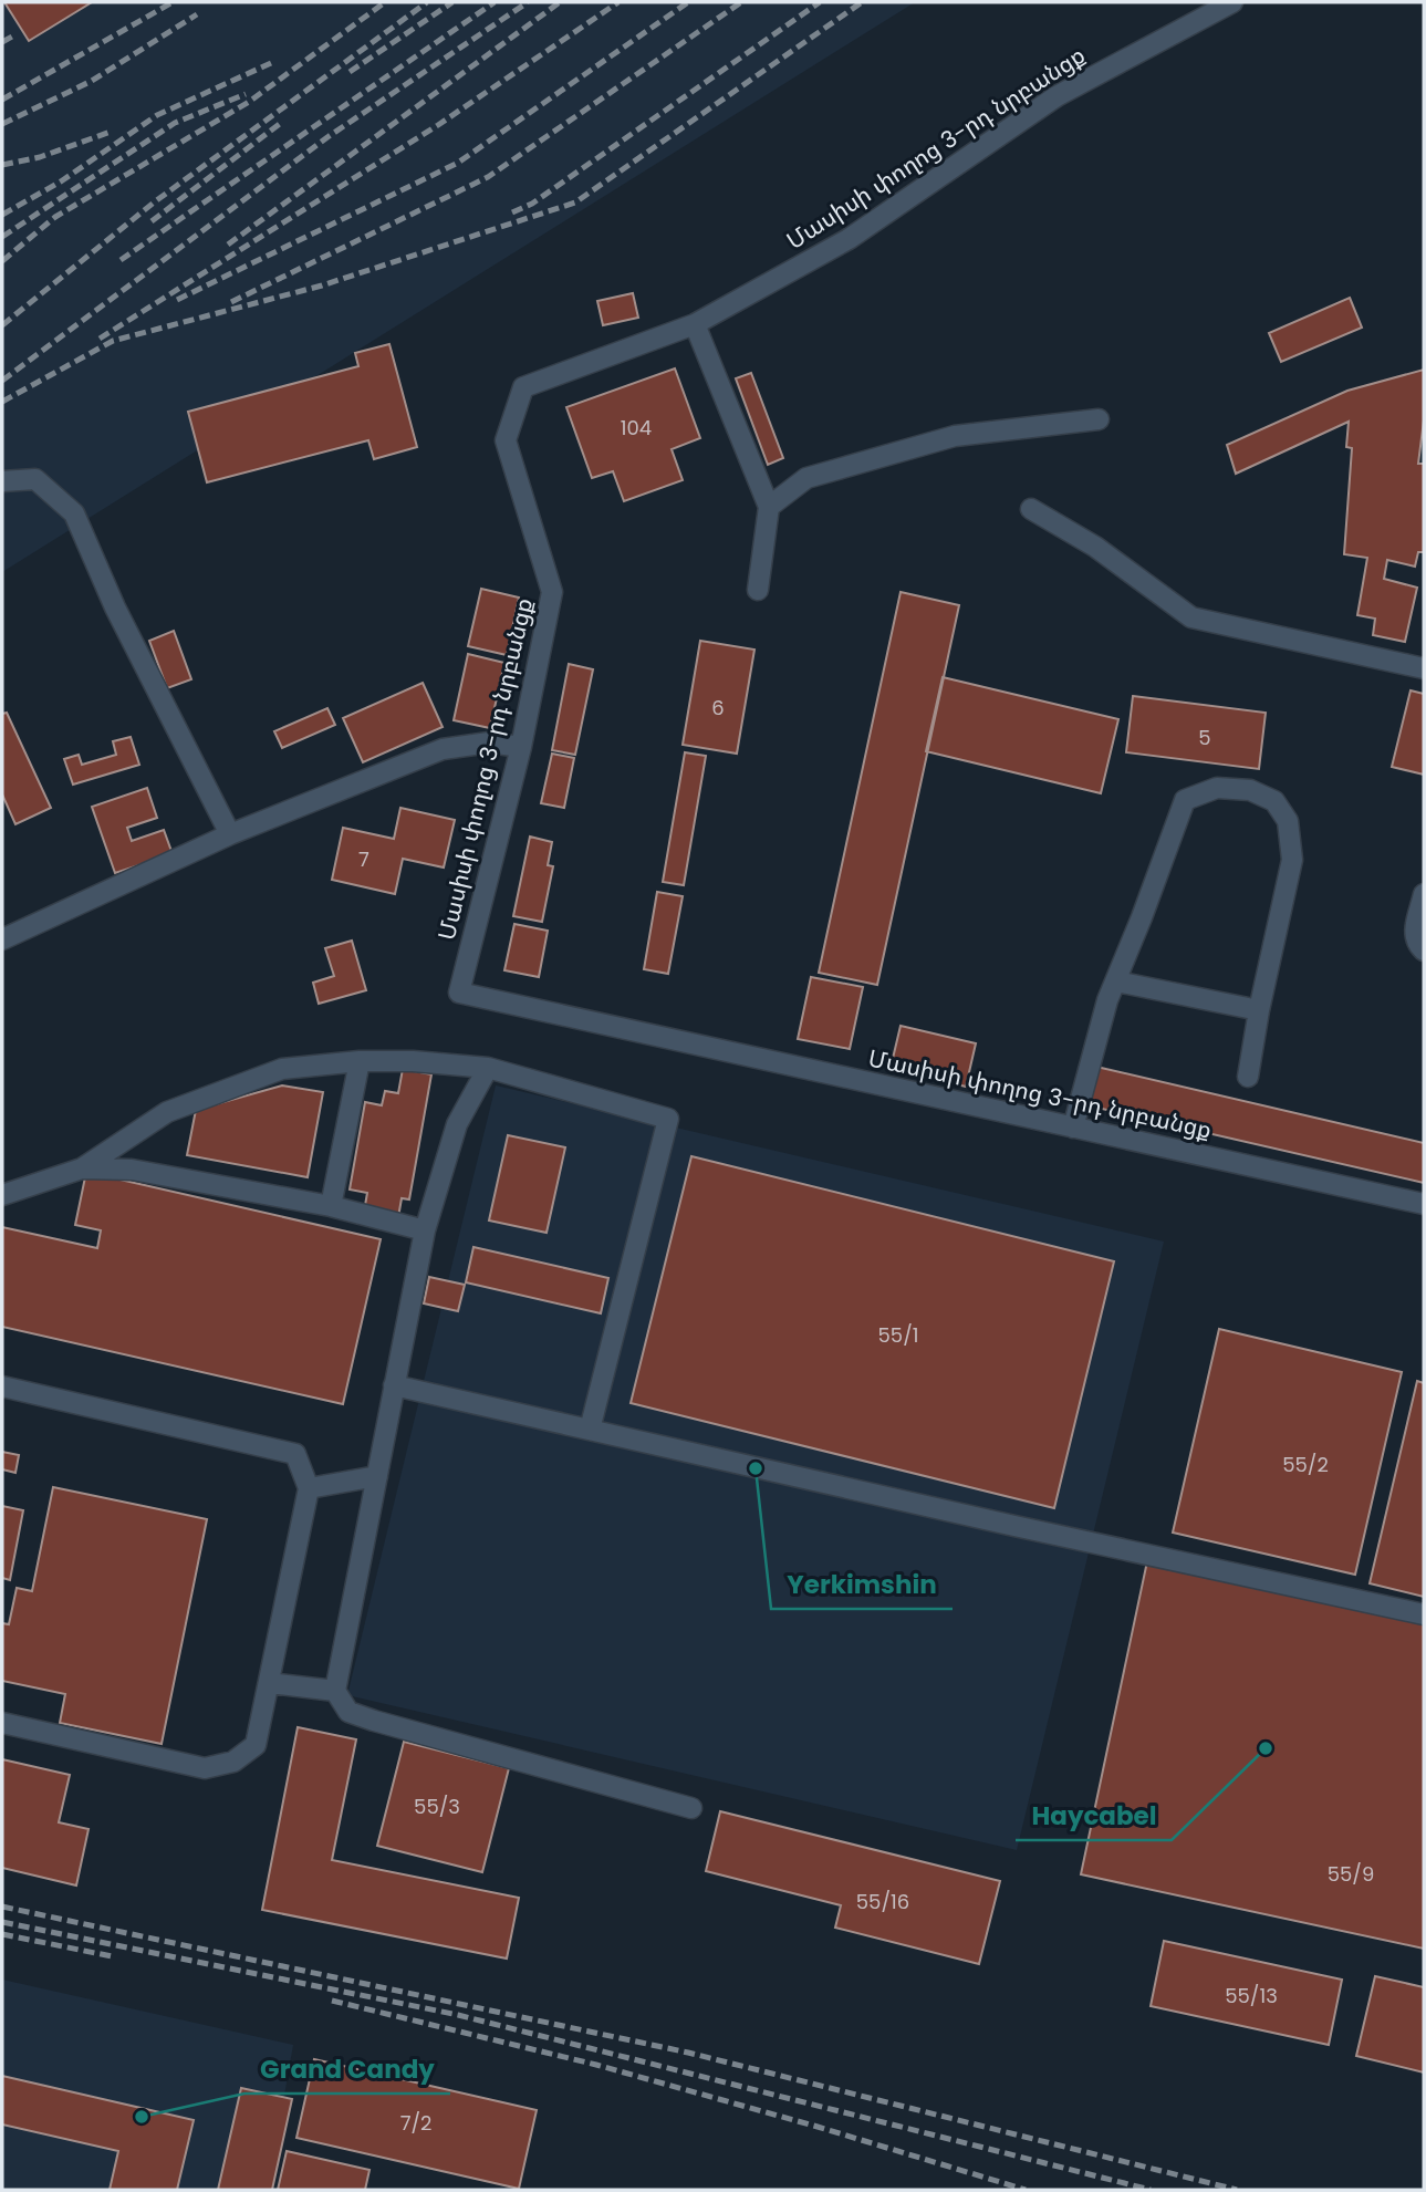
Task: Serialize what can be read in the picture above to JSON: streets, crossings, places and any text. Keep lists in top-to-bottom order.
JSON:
{
  "streets": {
    "street": ["Մասիսի փողոց 3-րդ նրբանցք"]
  },
  "places": ["Yerkimshin", "Haycabel", "Grand Candy"],
  "house_numbers": [
    "104",
    "6",
    "5",
    "7",
    "55/1",
    "55/2",
    "55/3",
    "55/9",
    "55/16",
    "55/13",
    "7/2"
  ]
}
